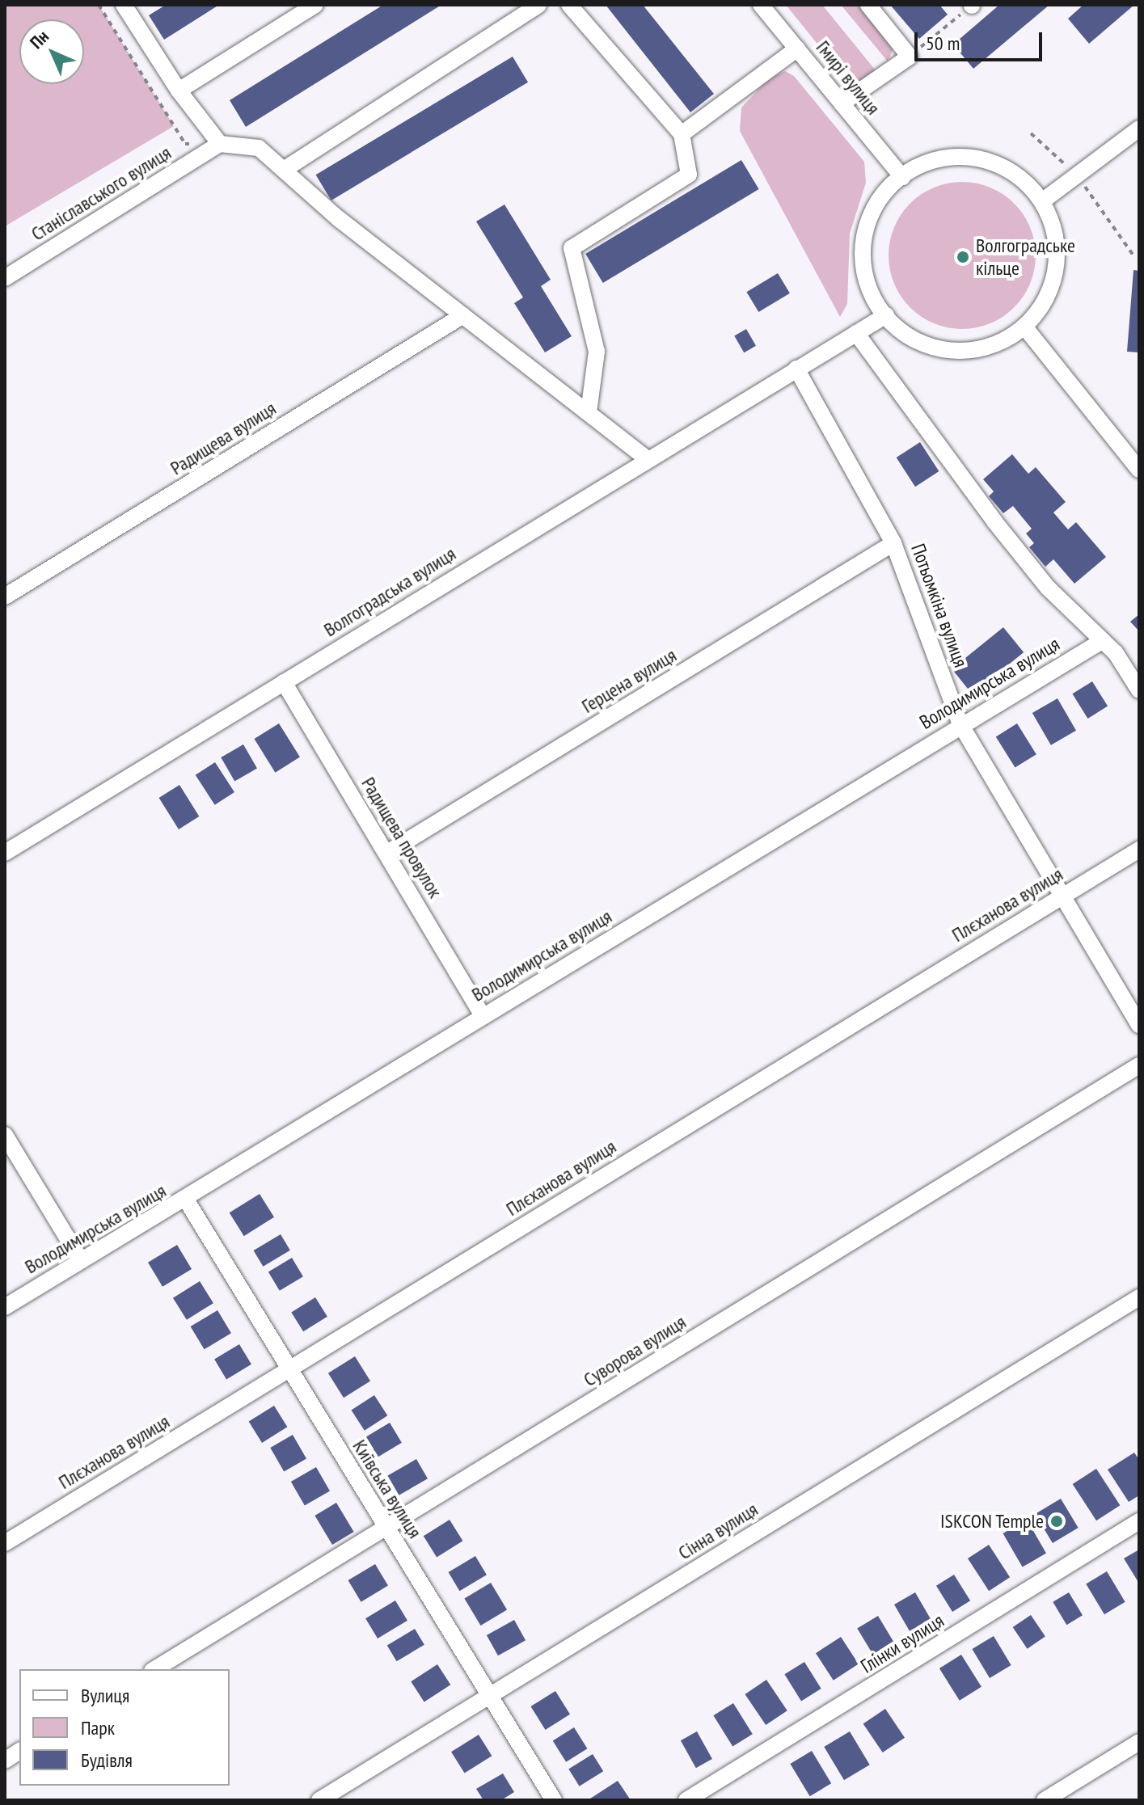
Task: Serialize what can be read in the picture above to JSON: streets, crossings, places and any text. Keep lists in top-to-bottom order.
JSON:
{
  "streets": {
    "street": [
      "Гмирі вулиця",
      "Станіславського вулиця",
      "Радищева вулиця",
      "Волгоградська вулиця",
      "Потьомкіна вулиця",
      "Герцена вулиця",
      "Володимирська вулиця",
      "Радищева провулок",
      "Плєханова вулиця",
      "Суворова вулиця",
      "Київська вулиця",
      "Сінна вулиця",
      "Глінки вулиця"
    ]
  },
  "crossings": [
    ["Гмирі вулиця", "Волгоградська вулиця"],
    ["Волгоградська вулиця", "Потьомкіна вулиця"],
    ["Волгоградська вулиця", "Радищева провулок"],
    ["Потьомкіна вулиця", "Герцена вулиця"],
    ["Потьомкіна вулиця", "Володимирська вулиця"],
    ["Потьомкіна вулиця", "Плєханова вулиця"],
    ["Герцена вулиця", "Радищева провулок"],
    ["Володимирська вулиця", "Радищева провулок"],
    ["Володимирська вулиця", "Київська вулиця"],
    ["Плєханова вулиця", "Київська вулиця"],
    ["Суворова вулиця", "Київська вулиця"],
    ["Київська вулиця", "Сінна вулиця"]
  ],
  "places": ["Волгоградське кільце", "ISKCON Temple"],
  "legend": ["Вулиця", "Парк", "Будівля"],
  "scale_bar": "50 m",
  "north": "top left"
}
